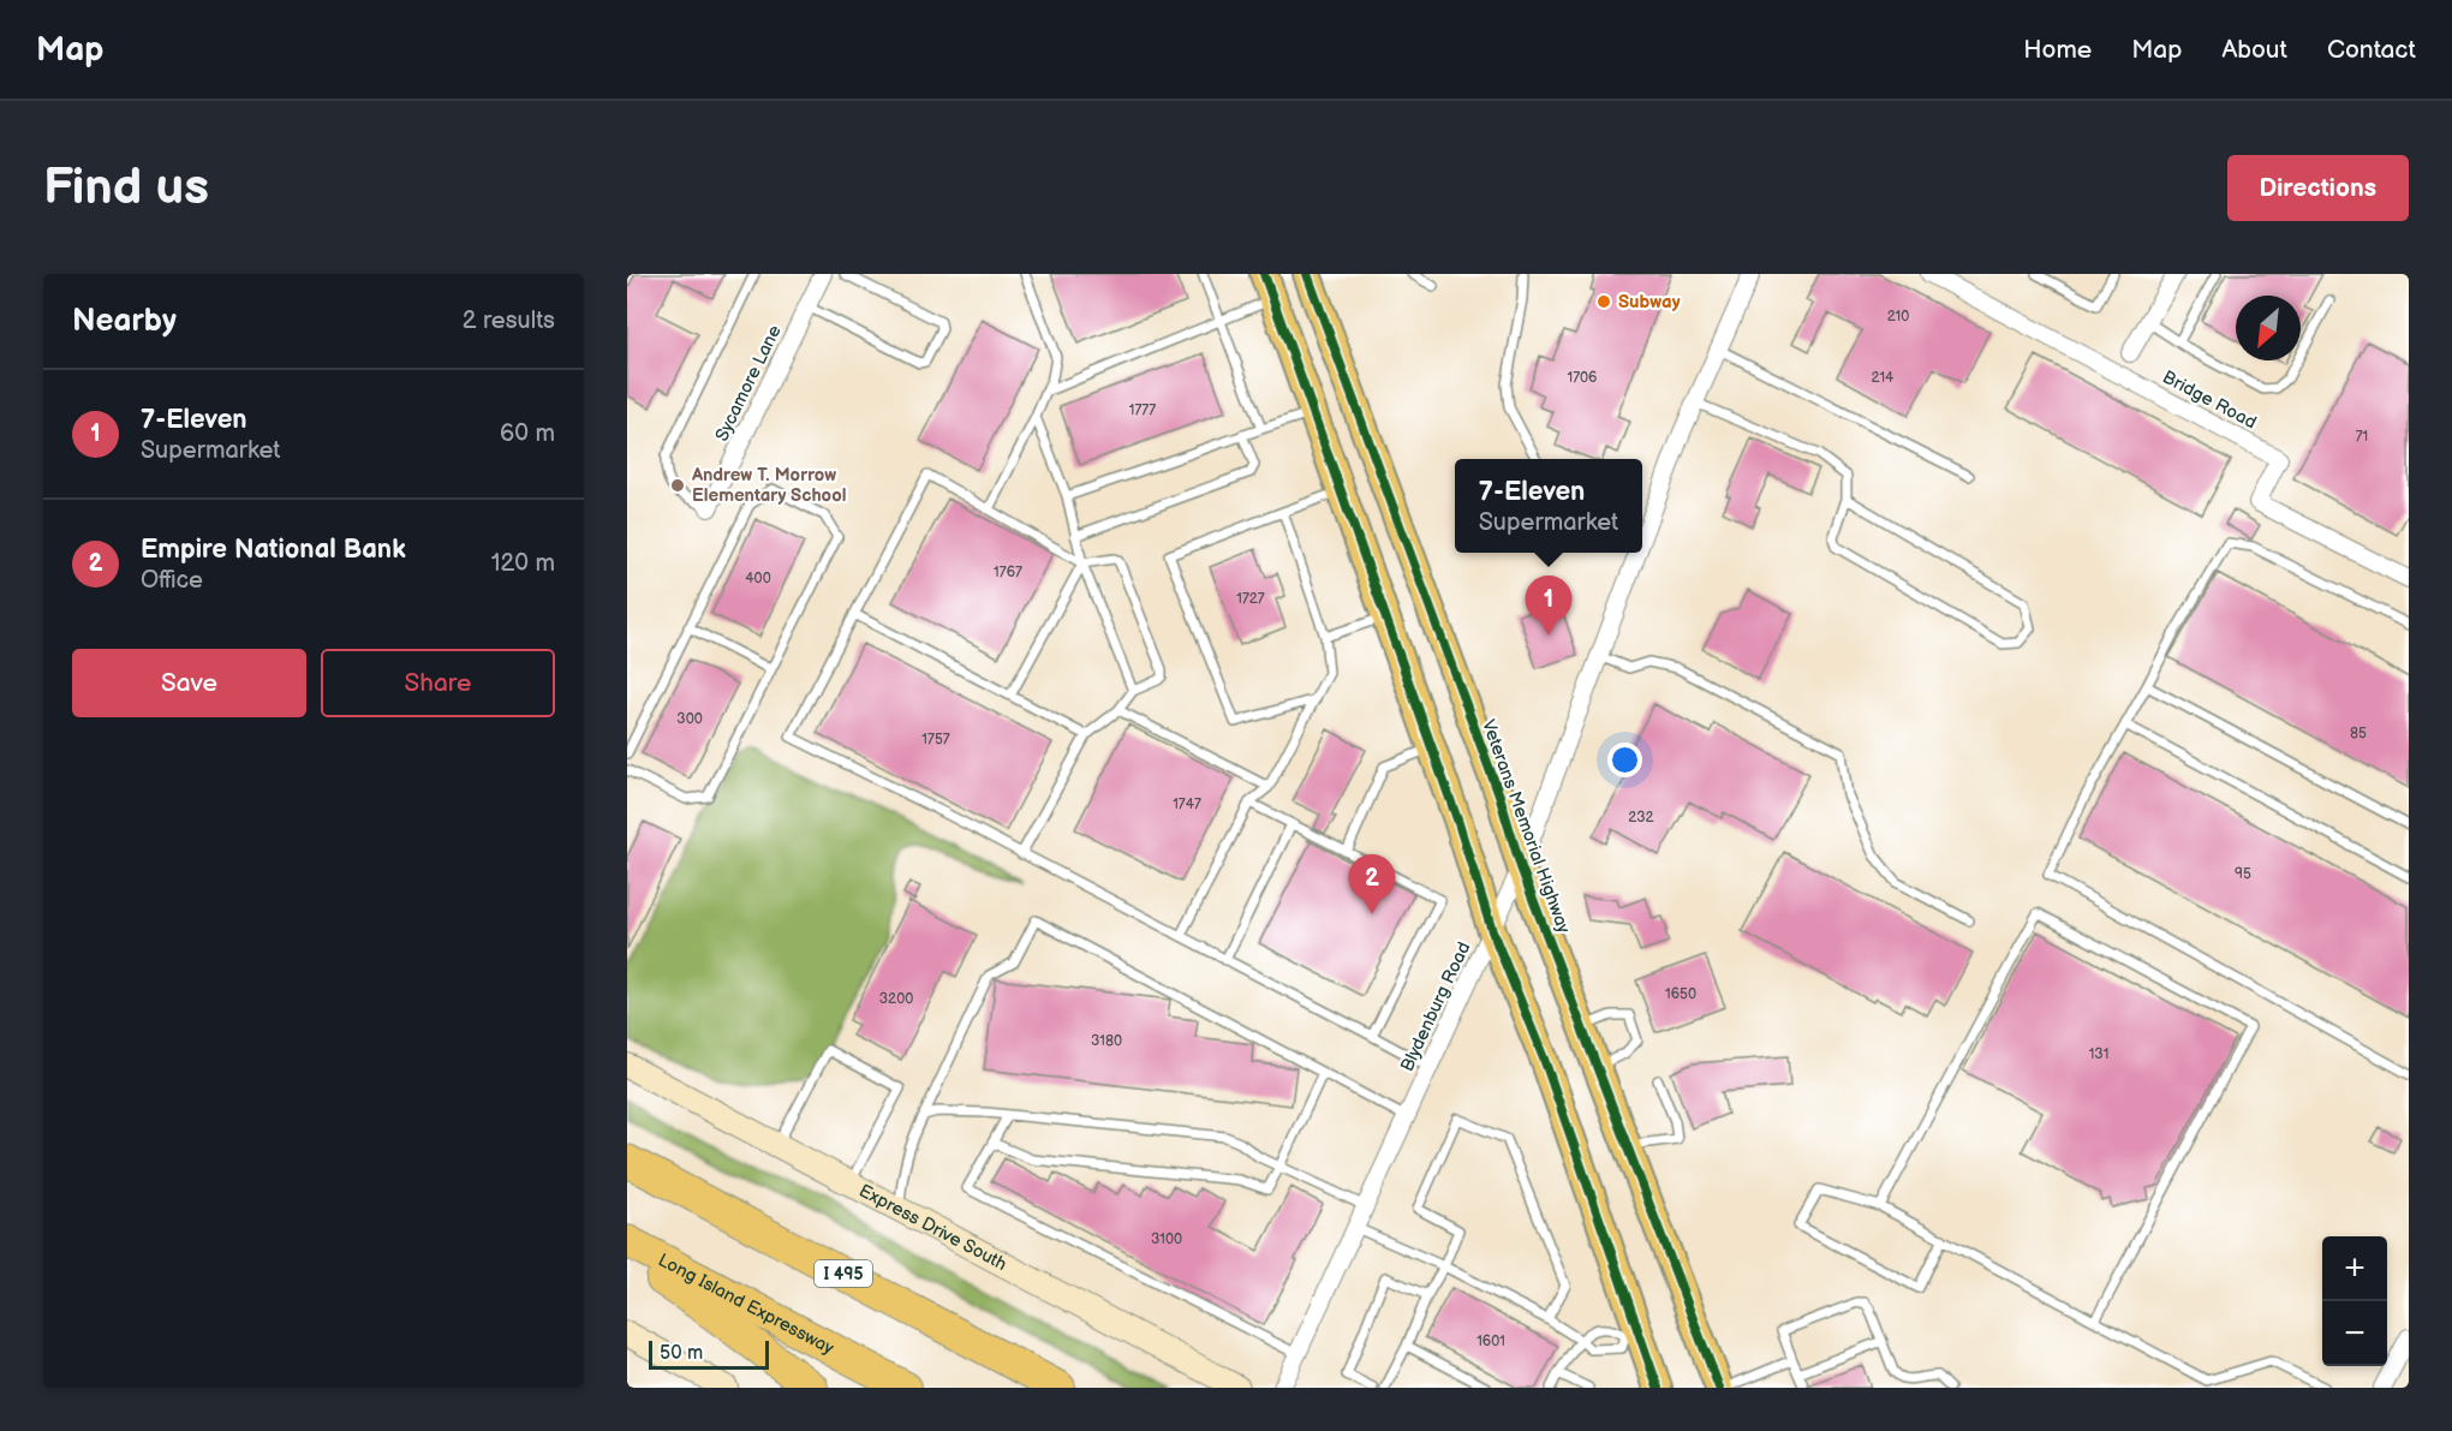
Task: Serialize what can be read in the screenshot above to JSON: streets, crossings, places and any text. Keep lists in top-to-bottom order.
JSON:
{
  "streets": {
    "highway": ["Veterans Memorial Highway", "I 495", "Long Island Expressway"],
    "main road": ["Express Drive South"],
    "street": ["Sycamore Lane", "Bridge Road", "Blydenburg Road"]
  },
  "crossings": [
    ["Veterans Memorial Highway", "Blydenburg Road"]
  ],
  "places": ["Subway", "Andrew T. Morrow Elementary School"],
  "house_numbers": [
    "210",
    "1706",
    "214",
    "1777",
    "71",
    "1767",
    "400",
    "1727",
    "300",
    "85",
    "1757",
    "1747",
    "232",
    "95",
    "1650",
    "3200",
    "3180",
    "131",
    "3100",
    "1601"
  ],
  "scale_bar": "50 m",
  "north": "bottom left",
  "page": {
    "header": "Map",
    "nav": [
      "Home",
      "Map",
      "About",
      "Contact"
    ],
    "buttons": [
      "Directions",
      ["Save", "Share"]
    ],
    "title": "Find us",
    "heading": ["Nearby", "2 results"],
    "list": [
      {
        "mark": "1",
        "name": "7-Eleven",
        "note": "Supermarket",
        "value": "60 m"
      },
      {
        "mark": "2",
        "name": "Empire National Bank",
        "note": "Office",
        "value": "120 m"
      }
    ],
    "popup": ["7-Eleven", "Supermarket"],
    "pins": ["1", "2"],
    "map_buttons": ["+", "−"],
    "scale": "50 m"
  }
}
